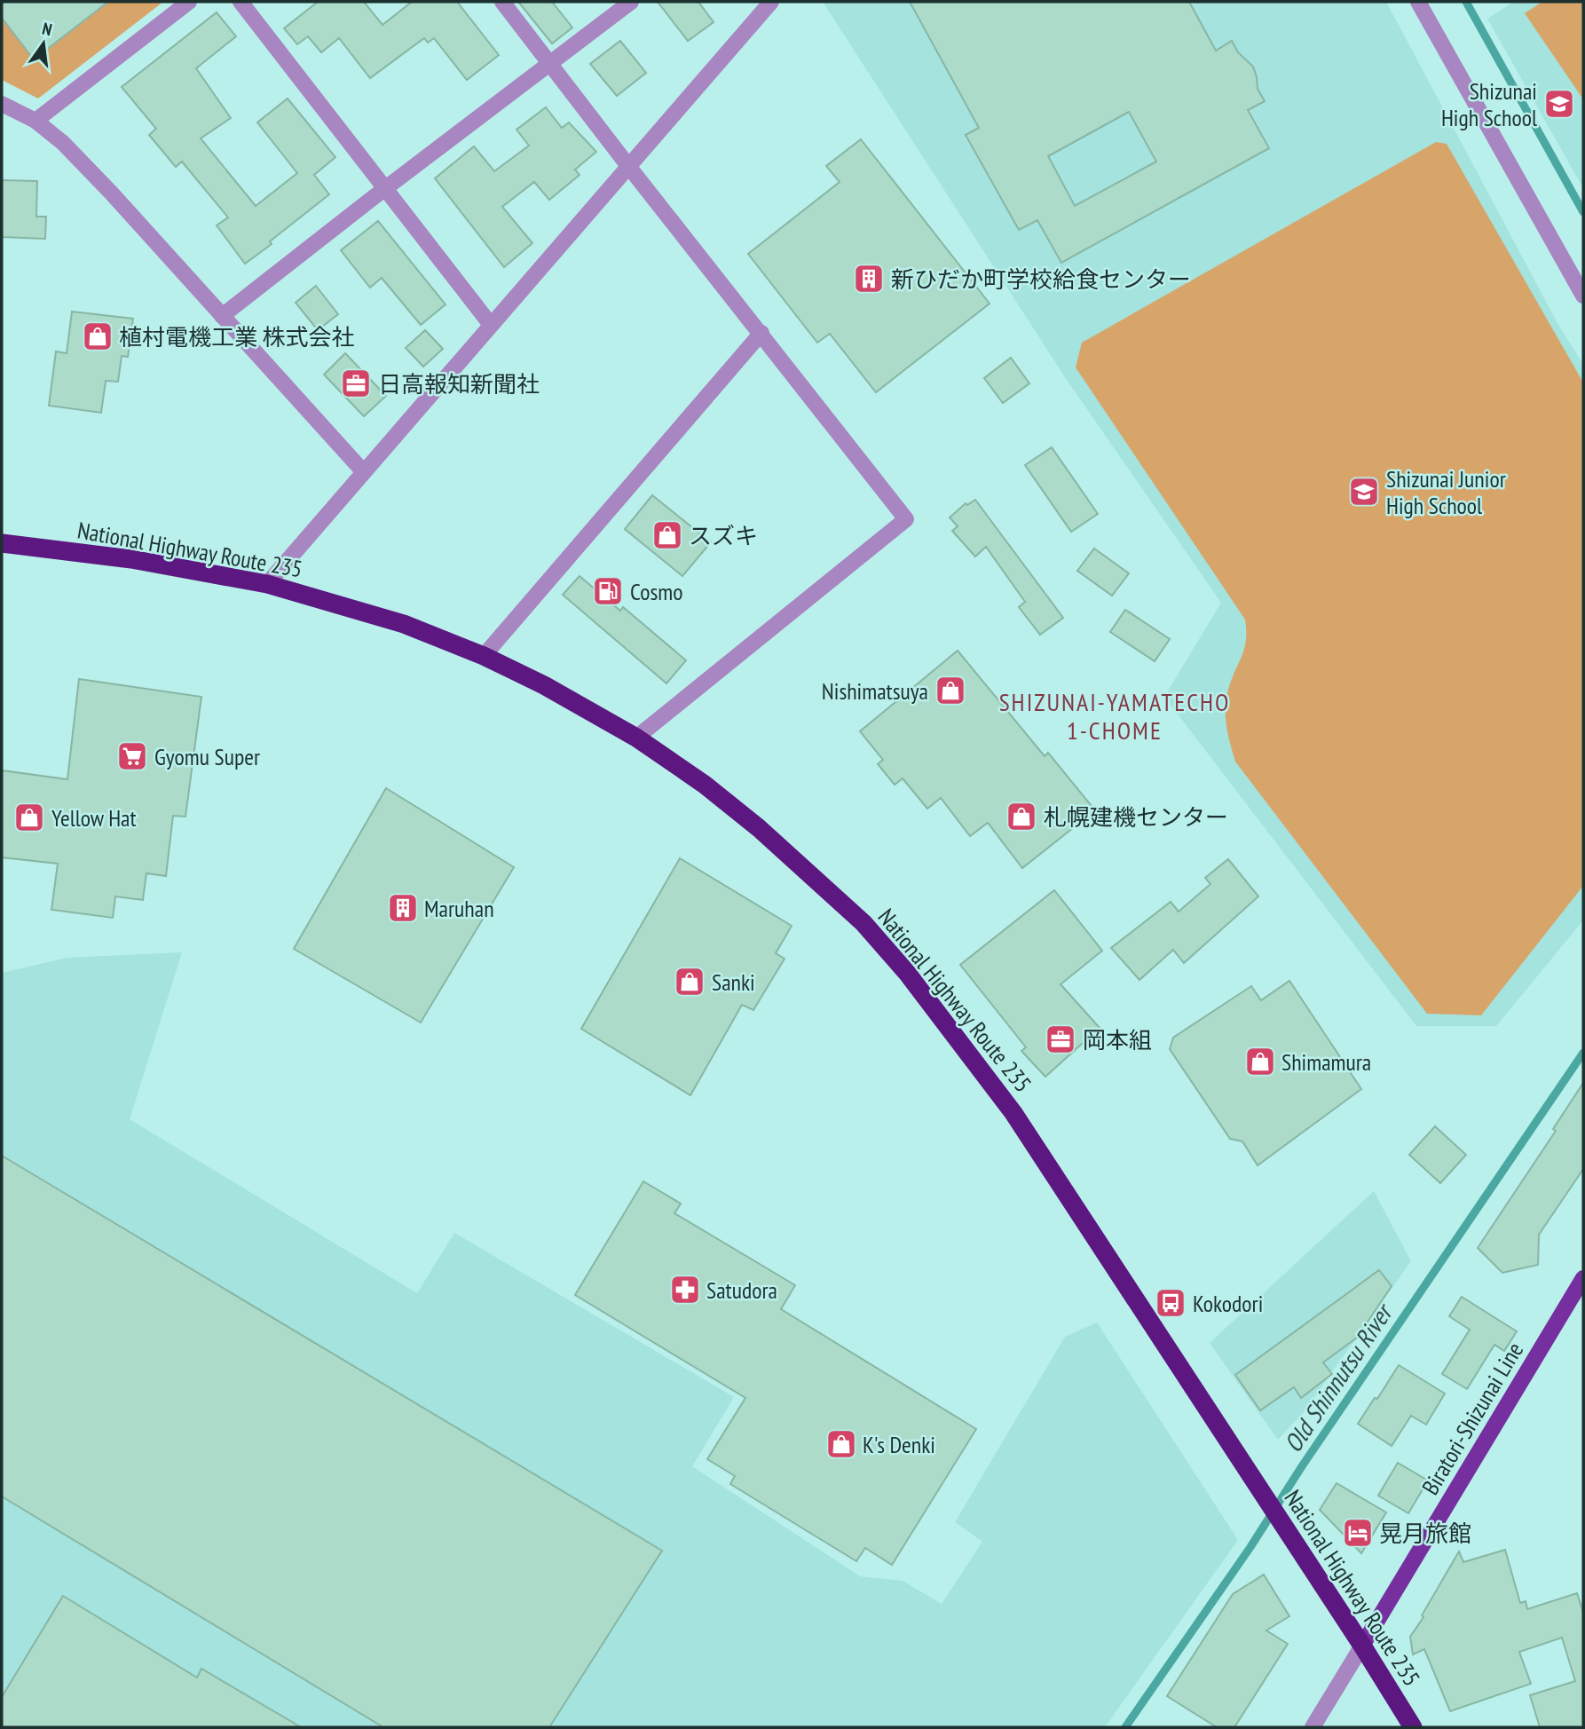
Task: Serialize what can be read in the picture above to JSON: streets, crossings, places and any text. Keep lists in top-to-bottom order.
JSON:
{
  "streets": {
    "highway": ["National Highway Route 235"],
    "main road": ["Biratori-Shizunai Line"]
  },
  "crossings": [
    ["National Highway Route 235", "Biratori-Shizunai Line"]
  ],
  "districts": ["SHIZUNAI-YAMATECHO 1-CHOME"],
  "water": ["Old Shinnutsu River"],
  "places": {
    "school or university": ["Shizunai High School", "Shizunai Junior High School"],
    "building": ["新ひだか町学校給食センター", "Maruhan"],
    "shop": [
      "植村電機工業 株式会社",
      "スズキ",
      "Nishimatsuya",
      "札幌建機センター",
      "Yellow Hat",
      "Sanki",
      "Shimamura",
      "K's Denki"
    ],
    "office": ["日高報知新聞社", "岡本組"],
    "fuel station": ["Cosmo"],
    "supermarket": ["Gyomu Super"],
    "pharmacy": ["Satudora"],
    "bus stop": ["Kokodori"],
    "hotel": ["晃月旅館"]
  },
  "north": "top"
}
